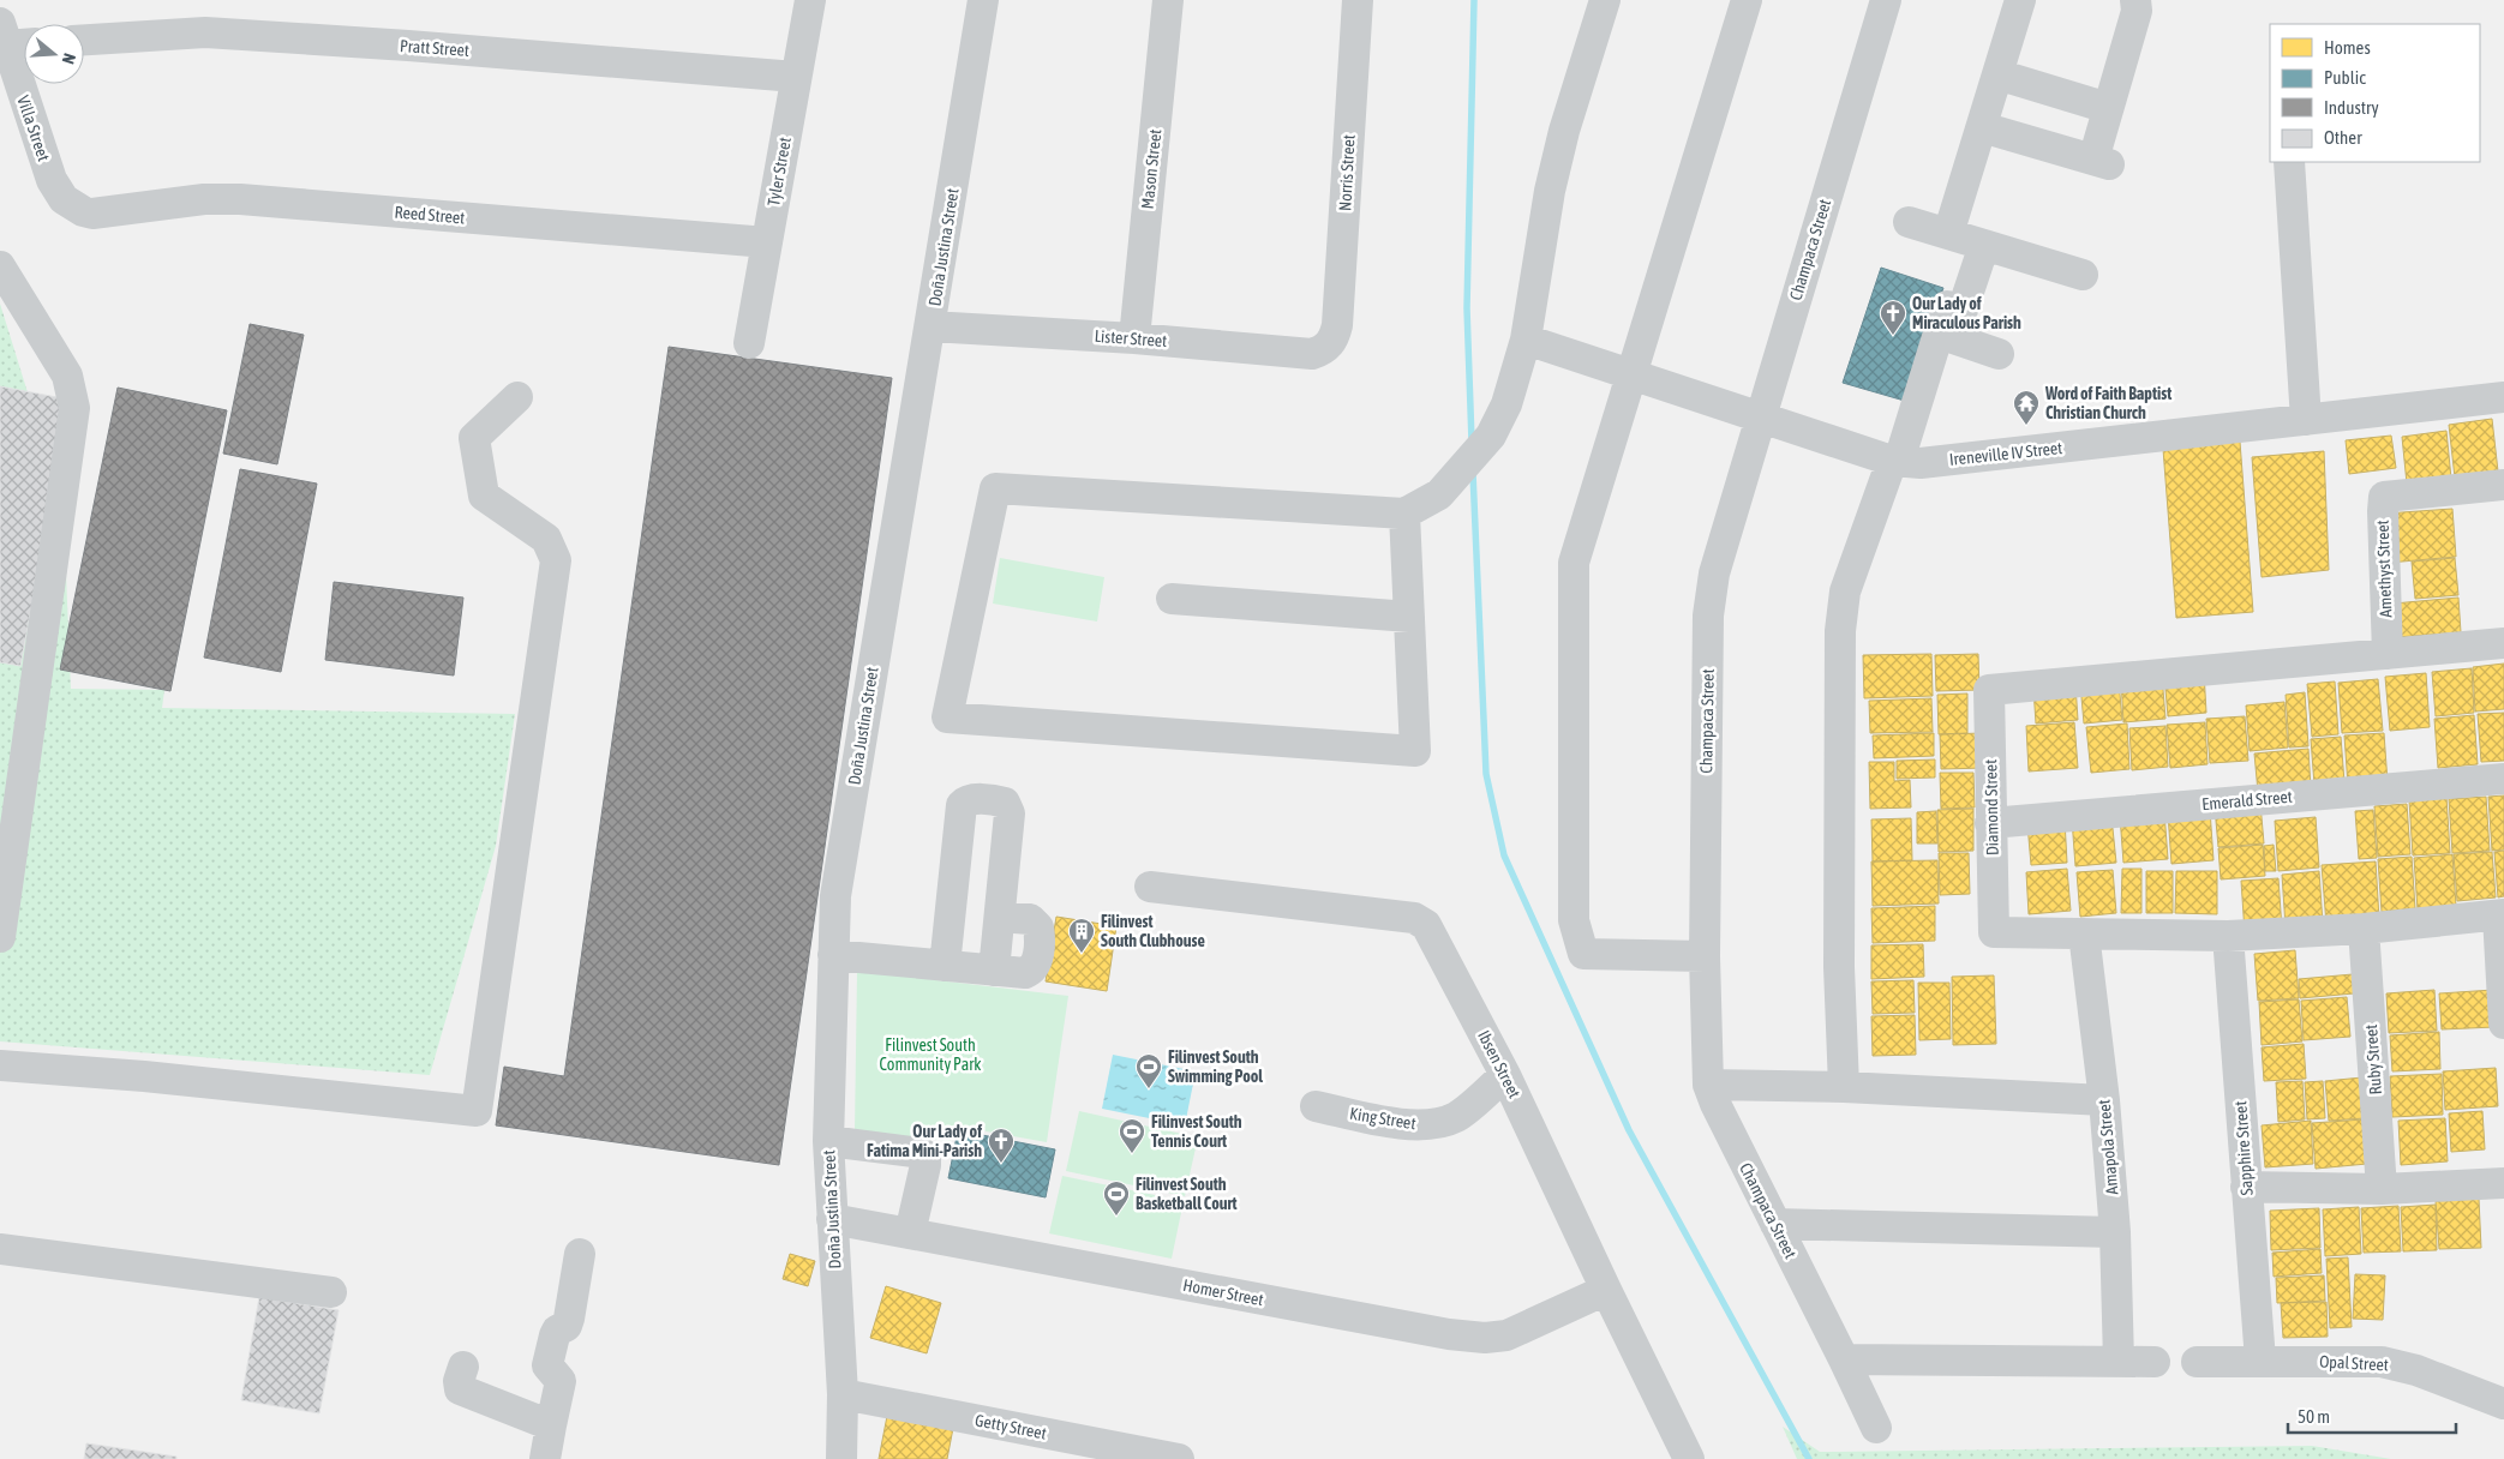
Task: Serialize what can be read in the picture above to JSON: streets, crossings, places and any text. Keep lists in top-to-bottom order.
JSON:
{
  "streets": {
    "street": [
      "Pratt Street",
      "Villa Street",
      "Mason Street",
      "Tyler Street",
      "Norris Street",
      "Reed Street",
      "Doña Justina Street",
      "Champaca Street",
      "Lister Street",
      "Ireneville IV Street",
      "Amethyst Street",
      "Emerald Street",
      "Diamond Street",
      "Ruby Street",
      "Ibsen Street",
      "King Street",
      "Amapola Street",
      "Sapphire Street",
      "Homer Street",
      "Opal Street",
      "Getty Street"
    ]
  },
  "crossings": [
    ["Pratt Street", "Tyler Street"],
    ["Villa Street", "Reed Street"],
    ["Mason Street", "Lister Street"],
    ["Tyler Street", "Reed Street"],
    ["Norris Street", "Lister Street"],
    ["Doña Justina Street", "Lister Street"],
    ["Doña Justina Street", "Homer Street"],
    ["Doña Justina Street", "Getty Street"],
    ["Champaca Street", "Ireneville IV Street"],
    ["Amethyst Street", "Diamond Street"],
    ["Emerald Street", "Diamond Street"],
    ["Diamond Street", "Ruby Street"],
    ["Diamond Street", "Amapola Street"],
    ["Diamond Street", "Sapphire Street"],
    ["Ibsen Street", "King Street"],
    ["Ibsen Street", "Homer Street"],
    ["Sapphire Street", "Opal Street"]
  ],
  "parks": ["Filinvest South Community Park"],
  "places": {
    "church": ["Our Lady of Miraculous Parish", "Our Lady of Fatima Mini-Parish"],
    "temple": ["Word of Faith Baptist Christian Church"],
    "building": ["Filinvest South Clubhouse"],
    "sports": ["Filinvest South Swimming Pool", "Filinvest South Tennis Court", "Filinvest South Basketball Court"]
  },
  "legend": [
    "Homes",
    "Public",
    "Industry",
    "Other"
  ],
  "scale_bar": "50 m",
  "north": "right"
}
